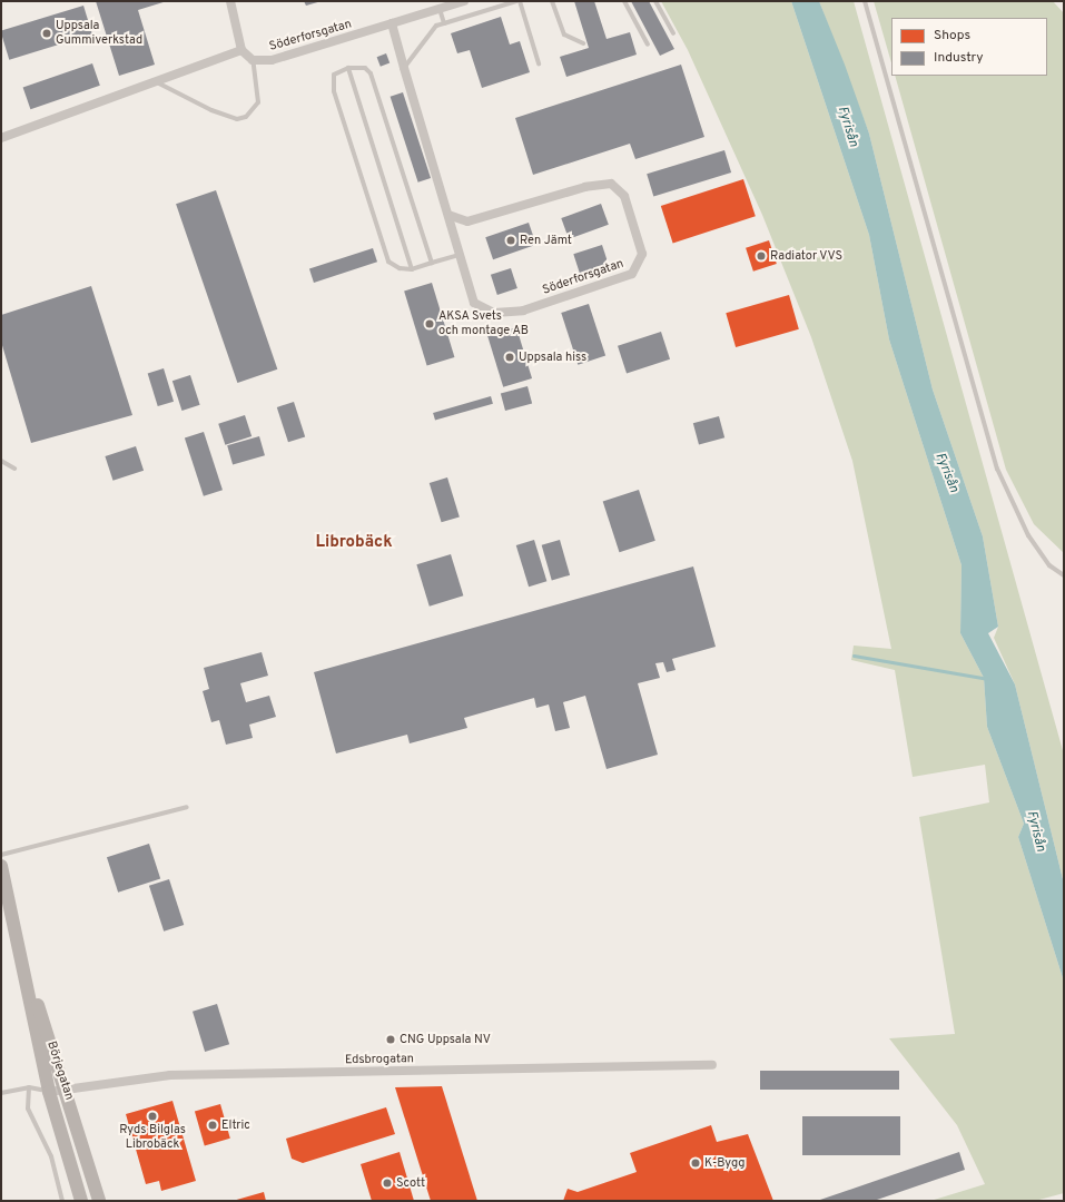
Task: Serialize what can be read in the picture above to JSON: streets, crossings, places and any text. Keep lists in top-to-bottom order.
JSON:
{
  "streets": {
    "main road": ["Börjegatan"],
    "street": ["Söderforsgatan", "Edsbrogatan"]
  },
  "crossings": [
    ["Edsbrogatan", "Börjegatan"]
  ],
  "districts": ["Librobäck"],
  "water": ["Fyrisån"],
  "places": [
    "Uppsala Gummiverkstad",
    "Ren Jämt",
    "Radiator VVS",
    "AKSA Svets och montage AB",
    "Uppsala hiss",
    "CNG Uppsala NV",
    "Ryds Bilglas Librobäck",
    "Eltric",
    "K-Bygg",
    "Scott"
  ],
  "legend": ["Shops", "Industry"]
}
